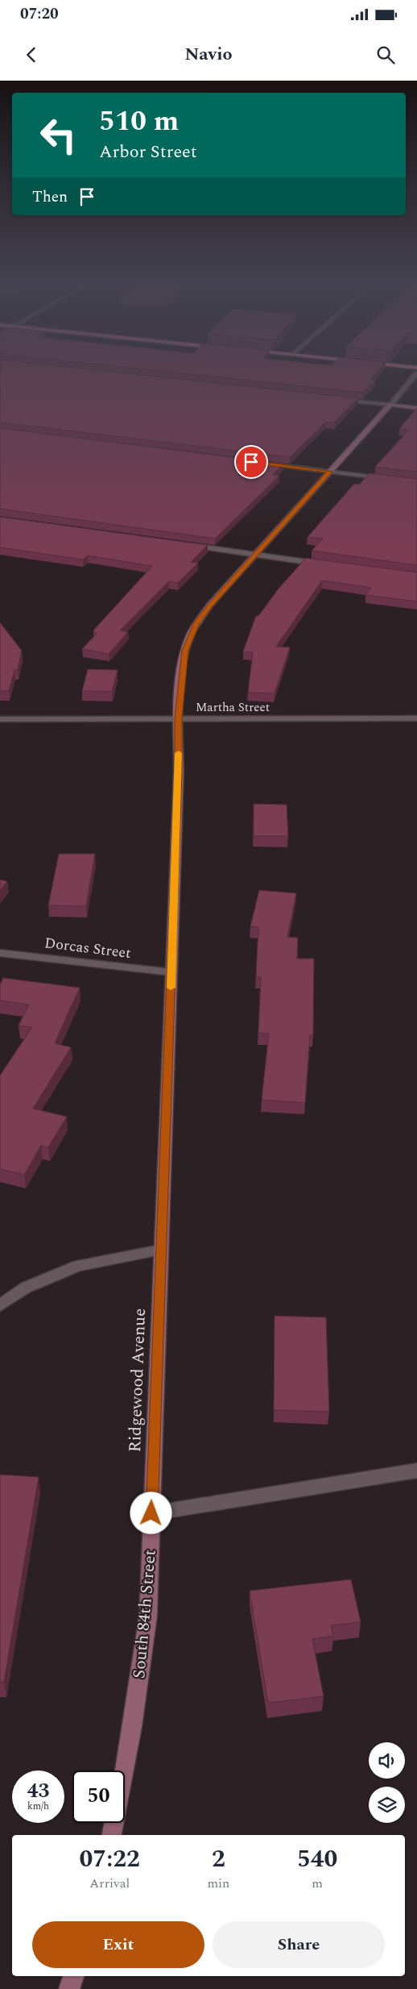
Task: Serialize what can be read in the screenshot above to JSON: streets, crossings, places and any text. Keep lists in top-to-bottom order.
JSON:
{
  "streets": {
    "main road": ["Ridgewood Avenue", "South 84th Street"],
    "street": ["Martha Street", "Dorcas Street"]
  },
  "crossings": [
    ["Martha Street", "Ridgewood Avenue"],
    ["Dorcas Street", "Ridgewood Avenue"],
    ["Ridgewood Avenue", "South 84th Street"]
  ],
  "page": {
    "status": "07:20",
    "header": "Navio",
    "turn": ["510 m", "Arbor Street"],
    "then": "Then",
    "speed": "43 km/h",
    "limit": "50",
    "eta": [
      "07:22",
      "Arrival",
      "2",
      "min",
      "540",
      "m"
    ],
    "buttons": ["Exit", "Share"]
  }
}
